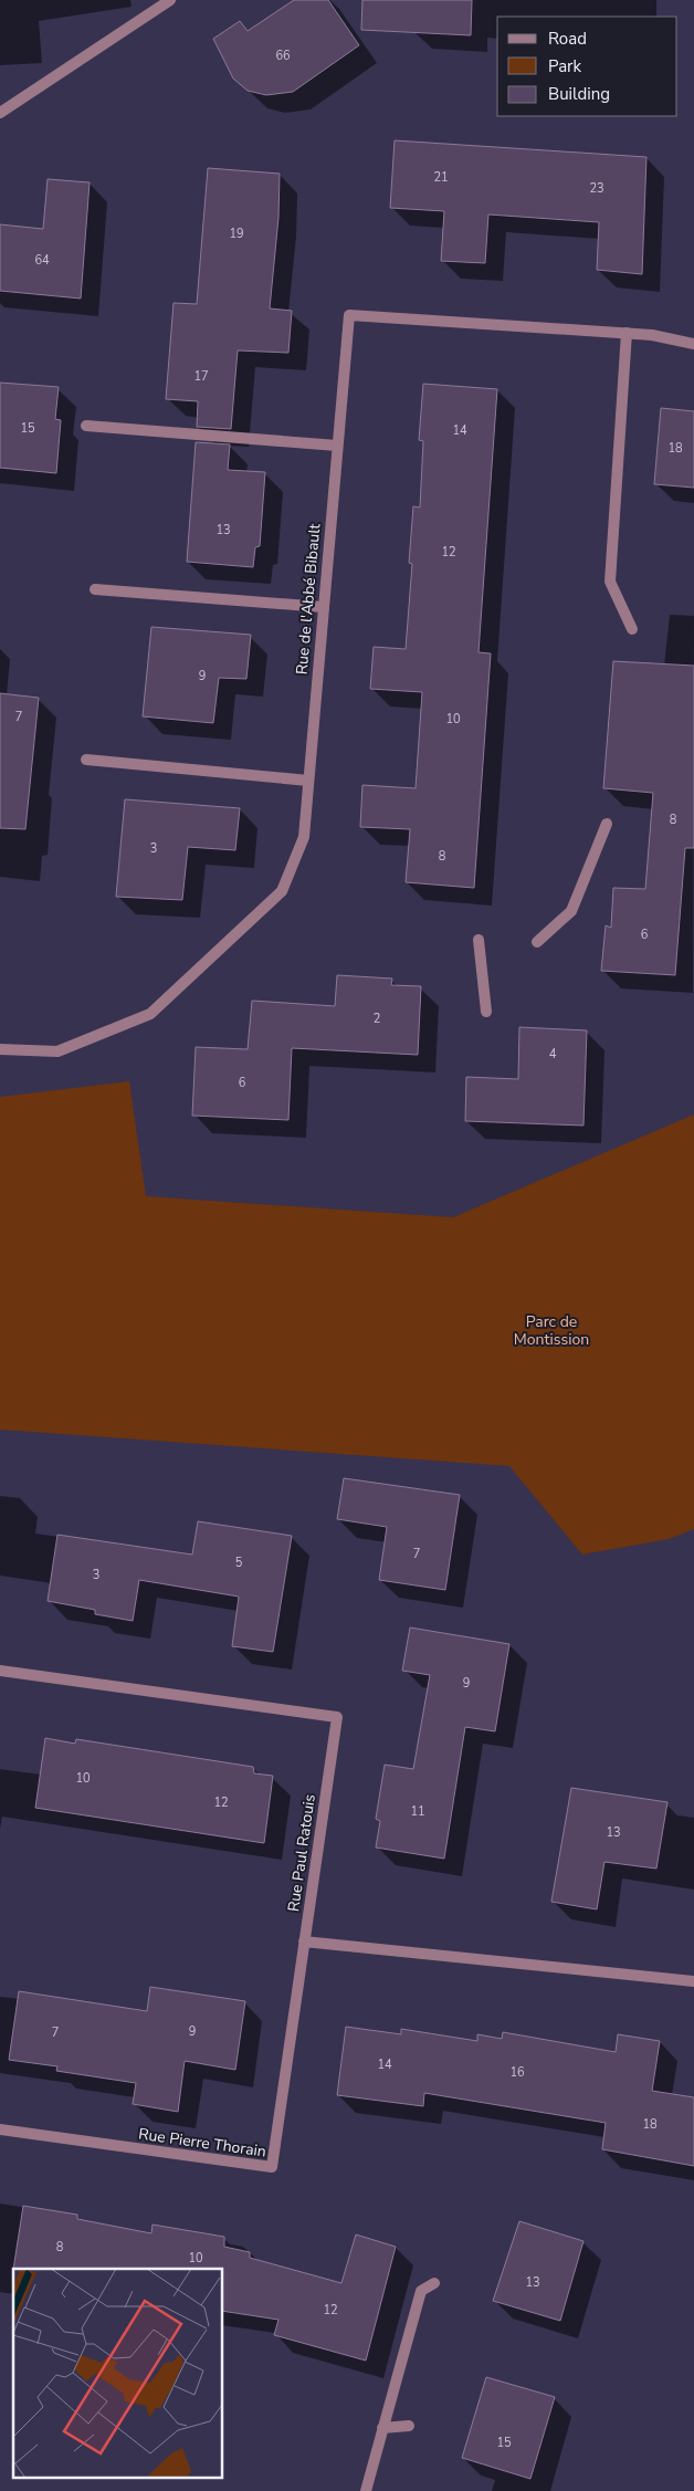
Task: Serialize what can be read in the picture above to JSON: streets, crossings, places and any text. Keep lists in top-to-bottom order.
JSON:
{
  "streets": {
    "street": ["Rue de l'Abbé Bibault", "Rue Paul Ratouis", "Rue Pierre Thorain"]
  },
  "crossings": [
    ["Rue Paul Ratouis", "Rue Pierre Thorain"]
  ],
  "parks": ["Parc de Montission"],
  "house_numbers": [
    "66",
    "21",
    "23",
    "19",
    "64",
    "17",
    "15",
    "14",
    "18",
    "13",
    "12",
    "9",
    "7",
    "10",
    "8",
    "3",
    "8",
    "6",
    "2",
    "4",
    "6",
    "7",
    "5",
    "3",
    "9",
    "10",
    "12",
    "11",
    "13",
    "9",
    "7",
    "14",
    "16",
    "18",
    "8",
    "10",
    "13",
    "12",
    "15"
  ],
  "legend": ["Road", "Park", "Building"]
}
